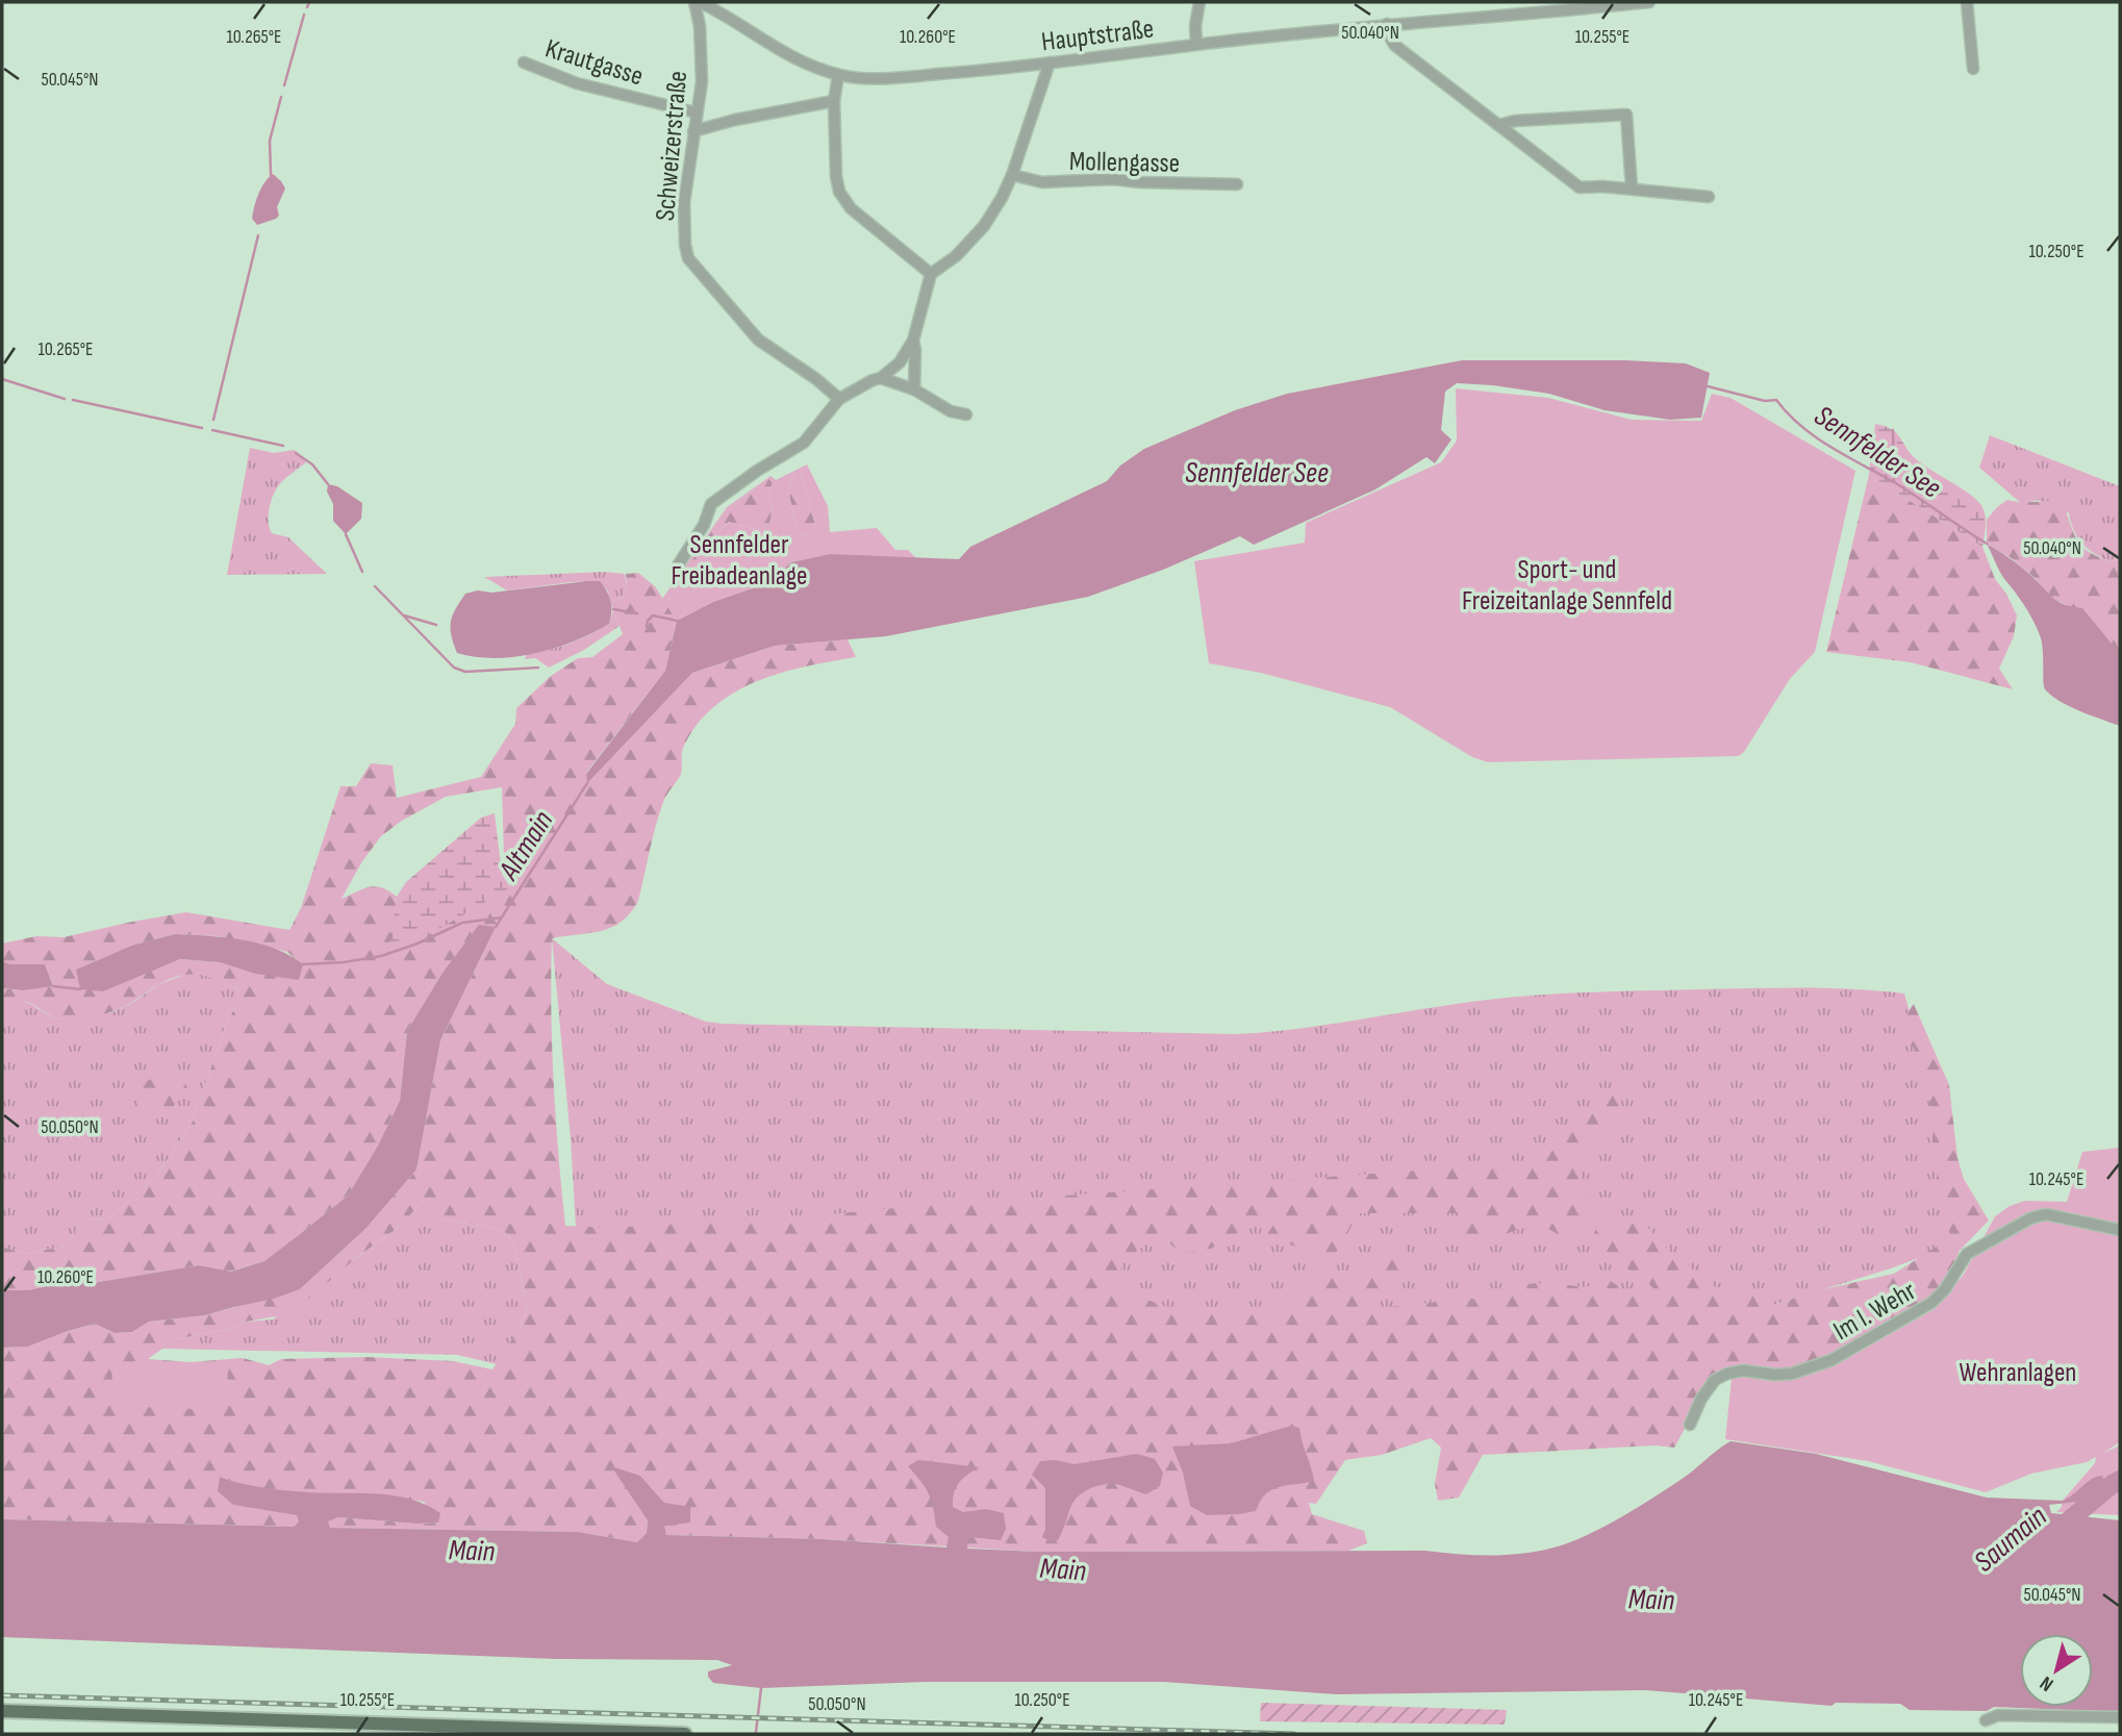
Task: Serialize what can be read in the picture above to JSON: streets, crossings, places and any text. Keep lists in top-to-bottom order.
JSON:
{
  "streets": {
    "street": [
      "Hauptstraße",
      "Krautgasse",
      "Schweizerstraße",
      "Mollengasse",
      "Im I. Wehr"
    ]
  },
  "crossings": [
    ["Hauptstraße", "Schweizerstraße"],
    ["Krautgasse", "Schweizerstraße"]
  ],
  "water": [
    "Sennfelder See",
    "Altmain",
    "Saumain",
    "Main"
  ],
  "parks": ["Sennfelder Freibadeanlage", "Sport- und Freizeitanlage Sennfeld", "Wehranlagen"],
  "north": "bottom left",
  "coordinates": [
    "50.040°N",
    "10.265°E",
    "10.260°E",
    "10.255°E",
    "50.045°N",
    "10.250°E",
    "50.050°N",
    "10.245°E"
  ]
}
